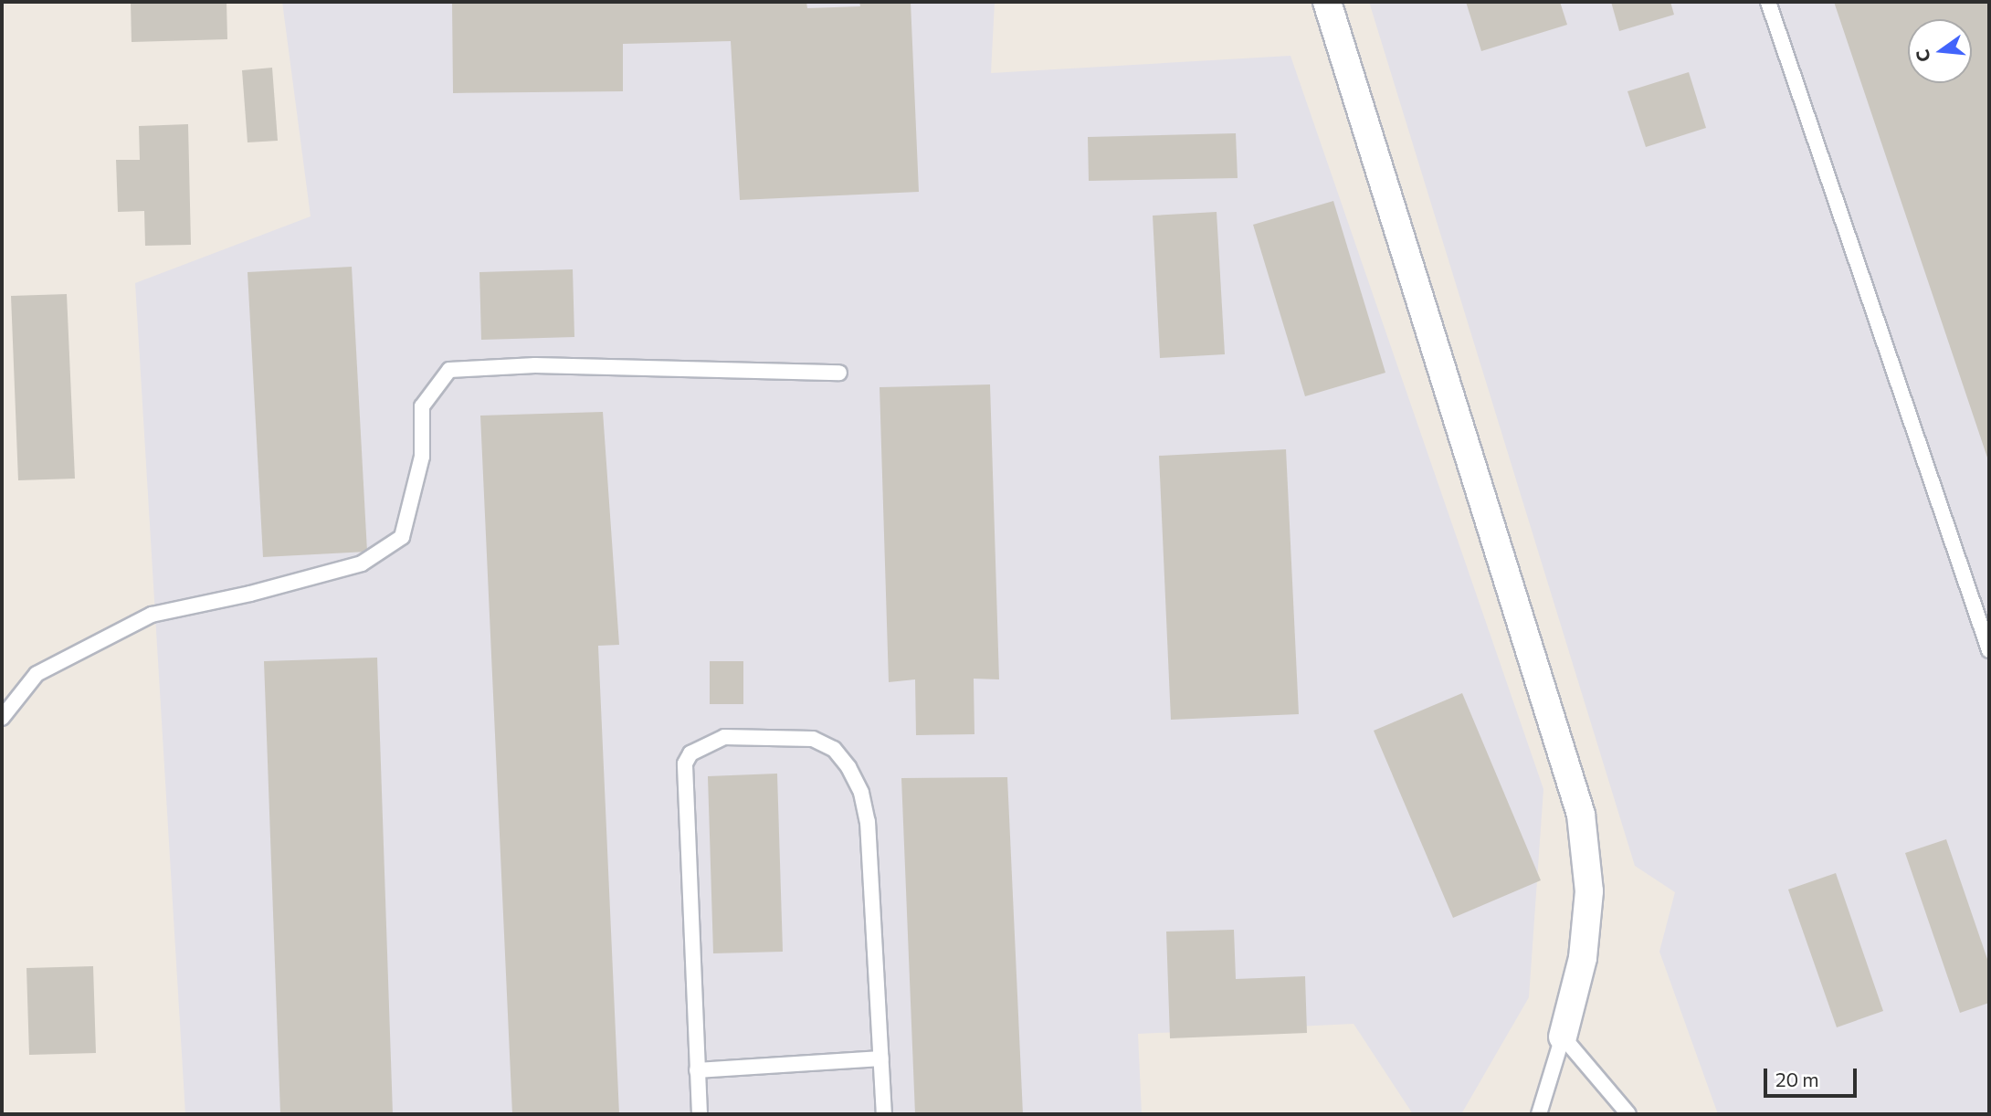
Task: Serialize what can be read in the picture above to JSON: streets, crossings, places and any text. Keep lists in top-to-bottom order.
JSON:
{
  "scale_bar": "20 m",
  "north": "left"
}
